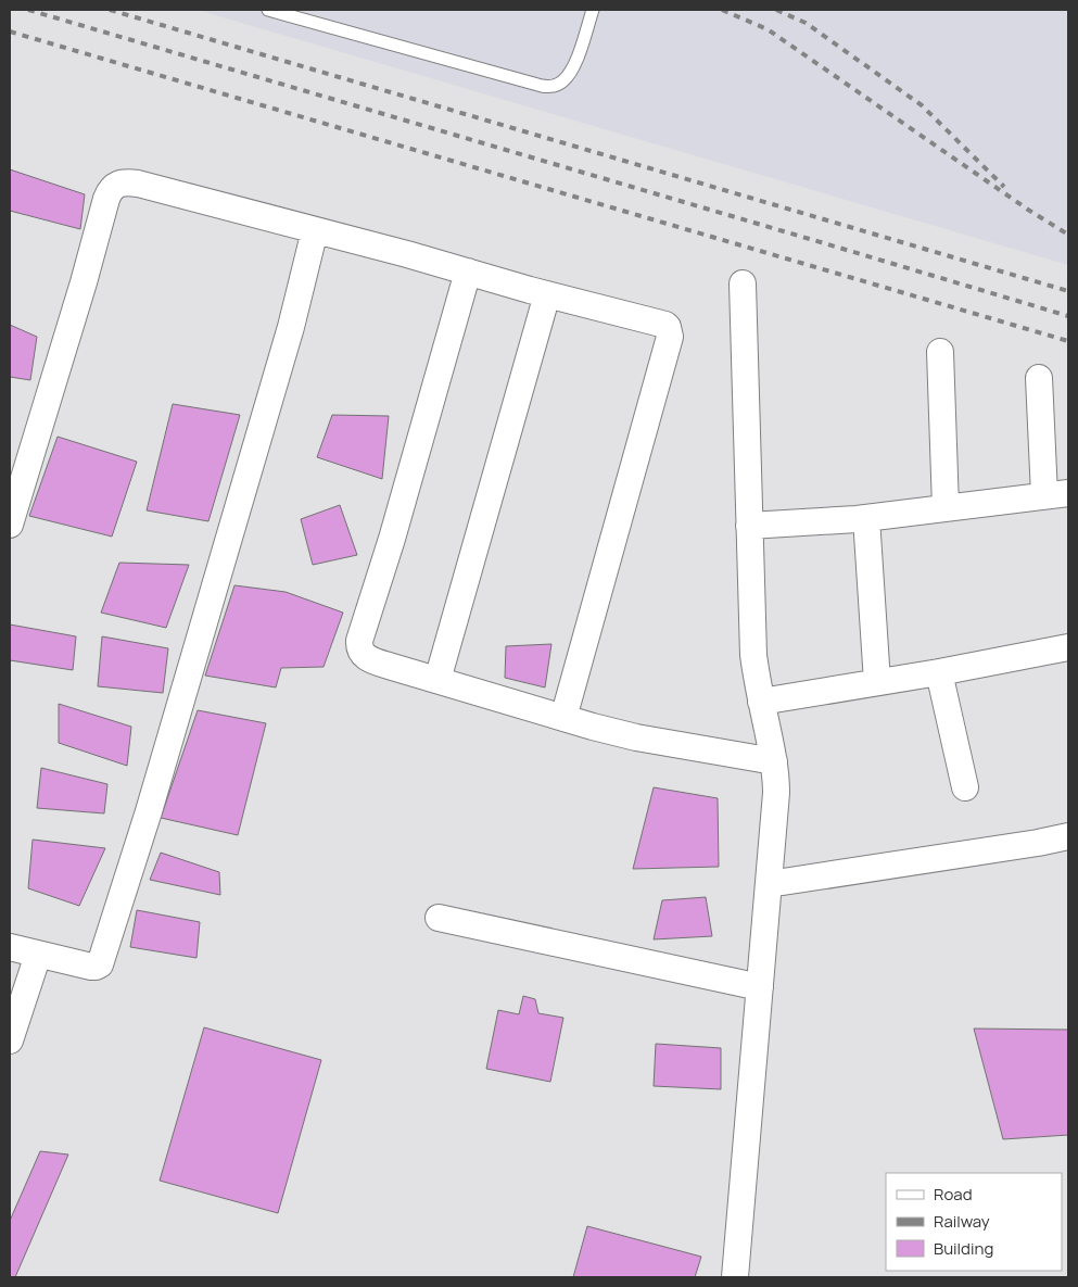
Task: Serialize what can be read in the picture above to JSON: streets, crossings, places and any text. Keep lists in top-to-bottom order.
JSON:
{
  "legend": ["Road", "Railway", "Building"]
}
